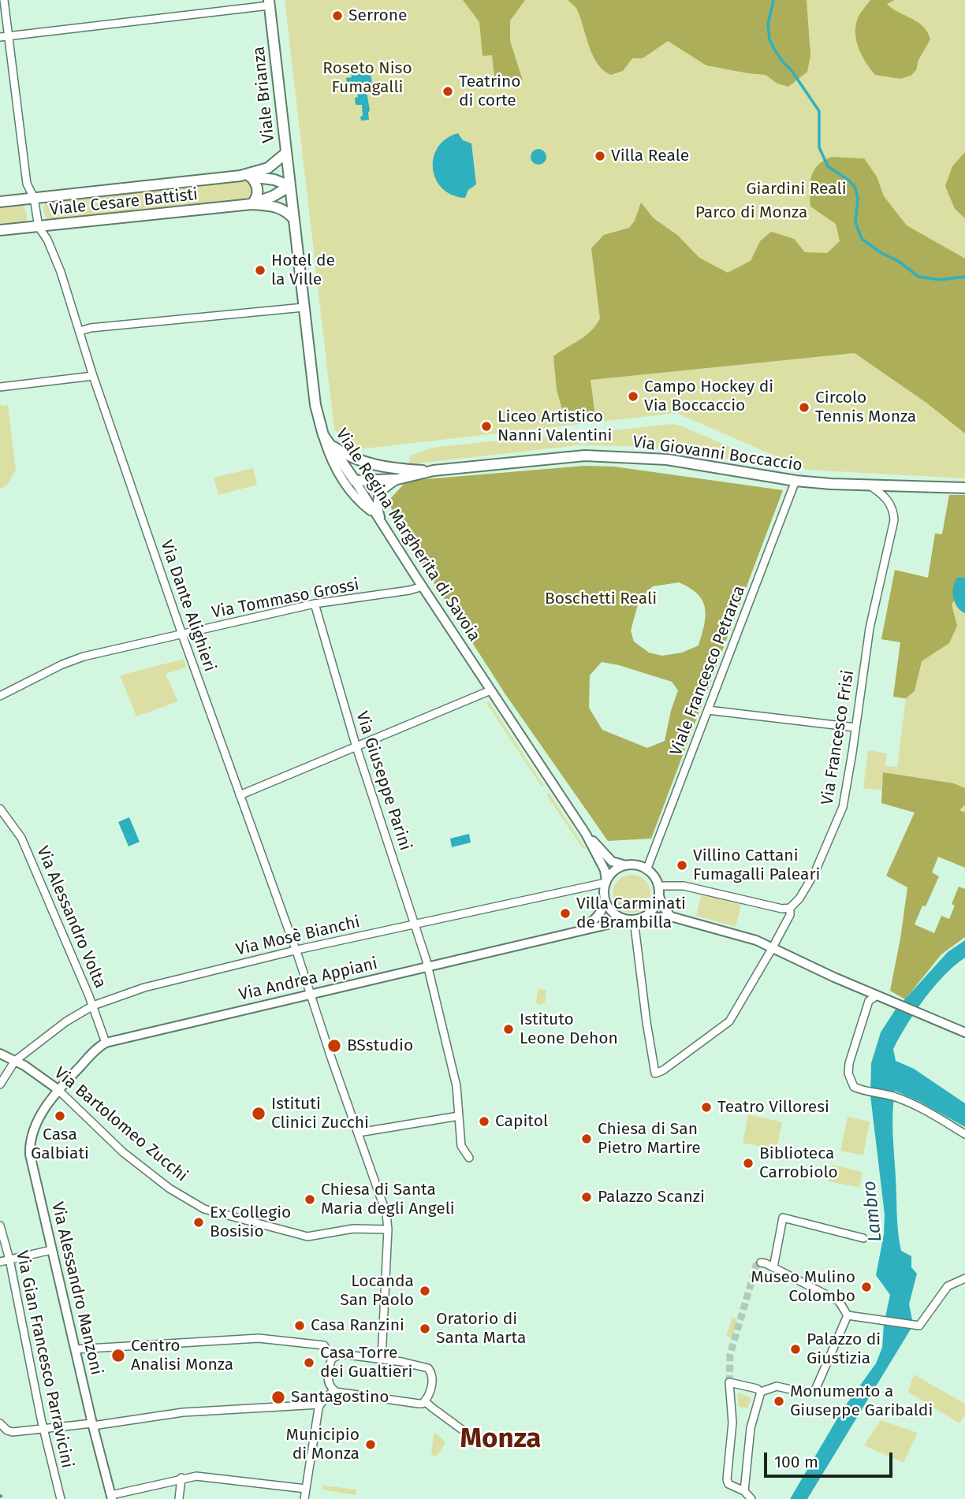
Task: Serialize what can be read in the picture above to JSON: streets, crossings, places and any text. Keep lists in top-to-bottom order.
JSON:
{
  "streets": {
    "main road": [
      "Viale Brianza",
      "Viale Cesare Battisti",
      "Via Giovanni Boccaccio",
      "Viale Regina Margherita di Savoia"
    ],
    "street": [
      "Via Tommaso Grossi",
      "Via Dante Alighieri",
      "Viale Francesco Petrarca",
      "Via Francesco Frisi",
      "Via Giuseppe Parini",
      "Via Alessandro Volta",
      "Via Mosè Bianchi",
      "Via Andrea Appiani",
      "Via Bartolomeo Zucchi",
      "Via Alessandro Manzoni",
      "Via Gian Francesco Parravicini"
    ]
  },
  "crossings": [
    ["Viale Brianza", "Viale Cesare Battisti"],
    ["Viale Brianza", "Viale Regina Margherita di Savoia"],
    ["Viale Cesare Battisti", "Viale Regina Margherita di Savoia"],
    ["Viale Cesare Battisti", "Via Dante Alighieri"],
    ["Via Giovanni Boccaccio", "Viale Regina Margherita di Savoia"],
    ["Via Giovanni Boccaccio", "Viale Francesco Petrarca"],
    ["Via Giovanni Boccaccio", "Via Francesco Frisi"],
    ["Viale Regina Margherita di Savoia", "Via Tommaso Grossi"],
    ["Viale Regina Margherita di Savoia", "Viale Francesco Petrarca"],
    ["Viale Regina Margherita di Savoia", "Via Francesco Frisi"],
    ["Viale Regina Margherita di Savoia", "Via Mosè Bianchi"],
    ["Viale Regina Margherita di Savoia", "Via Andrea Appiani"],
    ["Via Tommaso Grossi", "Via Dante Alighieri"],
    ["Via Tommaso Grossi", "Via Giuseppe Parini"],
    ["Via Dante Alighieri", "Via Mosè Bianchi"],
    ["Via Dante Alighieri", "Via Andrea Appiani"],
    ["Via Dante Alighieri", "Via Bartolomeo Zucchi"],
    ["Viale Francesco Petrarca", "Via Francesco Frisi"],
    ["Viale Francesco Petrarca", "Via Mosè Bianchi"],
    ["Viale Francesco Petrarca", "Via Andrea Appiani"],
    ["Via Francesco Frisi", "Via Mosè Bianchi"],
    ["Via Francesco Frisi", "Via Andrea Appiani"],
    ["Via Giuseppe Parini", "Via Mosè Bianchi"],
    ["Via Giuseppe Parini", "Via Andrea Appiani"],
    ["Via Alessandro Volta", "Via Mosè Bianchi"],
    ["Via Alessandro Volta", "Via Andrea Appiani"],
    ["Via Mosè Bianchi", "Via Andrea Appiani"],
    ["Via Mosè Bianchi", "Via Bartolomeo Zucchi"],
    ["Via Andrea Appiani", "Via Bartolomeo Zucchi"],
    ["Via Andrea Appiani", "Via Alessandro Manzoni"],
    ["Via Bartolomeo Zucchi", "Via Alessandro Manzoni"]
  ],
  "districts": ["Monza"],
  "water": ["Lambro"],
  "parks": [
    "Roseto Niso Fumagalli",
    "Giardini Reali",
    "Parco di Monza",
    "Boschetti Reali"
  ],
  "places": [
    "Serrone",
    "Teatrino di corte",
    "Villa Reale",
    "Hotel de la Ville",
    "Campo Hockey di Via Boccaccio",
    "Circolo Tennis Monza",
    "Liceo Artistico Nanni Valentini",
    "Villino Cattani Fumagalli Paleari",
    "Villa Carminati de Brambilla",
    "Istituto Leone Dehon",
    "BSstudio",
    "Teatro Villoresi",
    "Istituti Clinici Zucchi",
    "Casa Galbiati",
    "Capitol",
    "Chiesa di San Pietro Martire",
    "Biblioteca Carrobiolo",
    "Palazzo Scanzi",
    "Chiesa di Santa Maria degli Angeli",
    "Ex Collegio Bosisio",
    "Museo Mulino Colombo",
    "Locanda San Paolo",
    "Casa Ranzini",
    "Oratorio di Santa Marta",
    "Palazzo di Giustizia",
    "Centro Analisi Monza",
    "Casa Torre dei Gualtieri",
    "Santagostino",
    "Monumento a Giuseppe Garibaldi",
    "Municipio di Monza"
  ],
  "scale_bar": "100 m"
}
